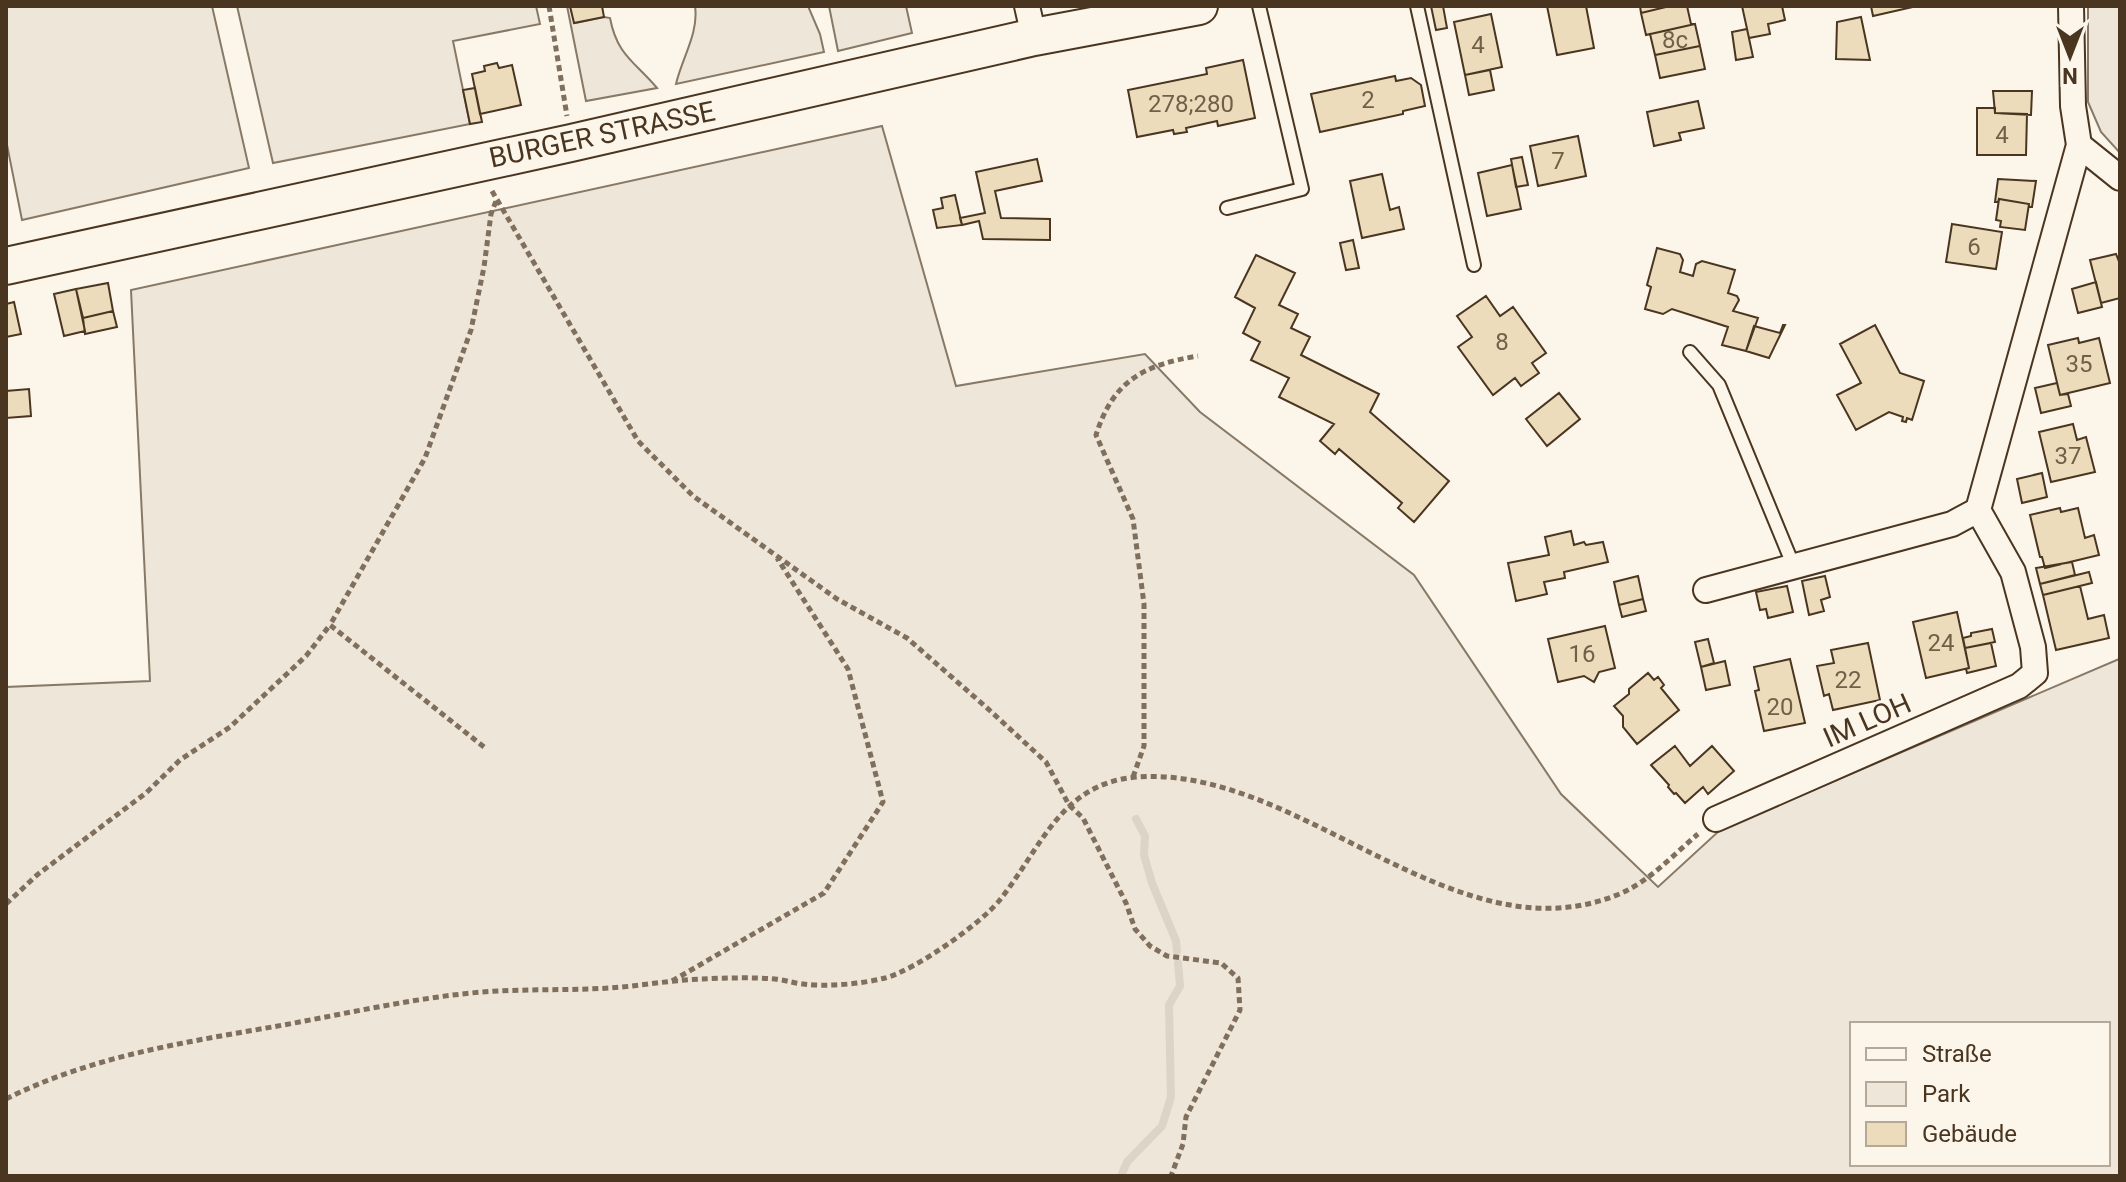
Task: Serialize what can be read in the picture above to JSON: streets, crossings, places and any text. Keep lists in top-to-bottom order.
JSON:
{
  "streets": {
    "main road": ["BURGER STRASSE"],
    "street": ["IM LOH"]
  },
  "house_numbers": [
    "8c",
    "4",
    "2",
    "278;280",
    "4",
    "7",
    "6",
    "8",
    "35",
    "37",
    "24",
    "16",
    "22",
    "20"
  ],
  "legend": ["Straße", "Park", "Gebäude"],
  "north": "bottom"
}
